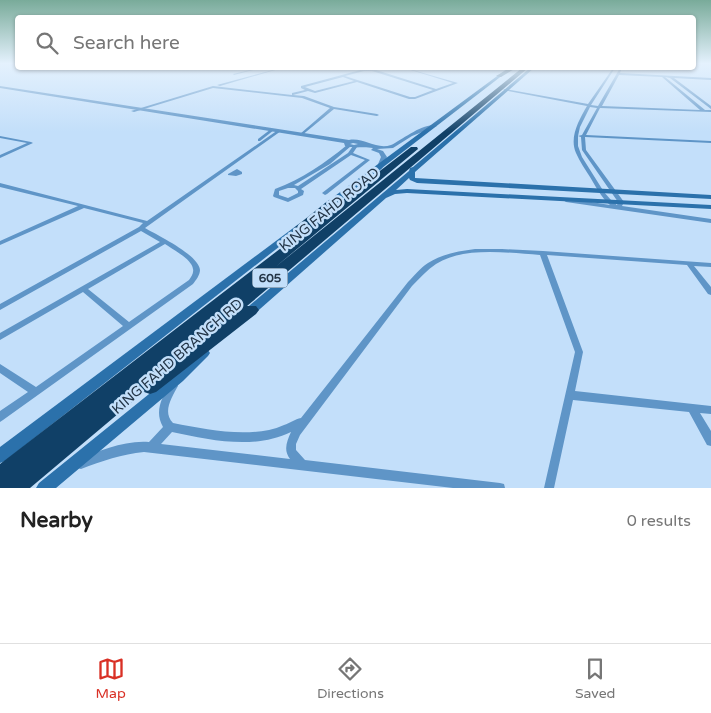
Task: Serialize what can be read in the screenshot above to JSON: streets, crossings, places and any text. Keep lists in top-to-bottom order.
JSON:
{
  "streets": {
    "highway": ["KING FAHD ROAD", "605"],
    "main road": ["KING FAHD BRANCH RD"]
  },
  "page": {
    "search": "Search here",
    "heading": ["Nearby", "0 results"],
    "nav": ["Map", "Directions", "Saved"]
  }
}
